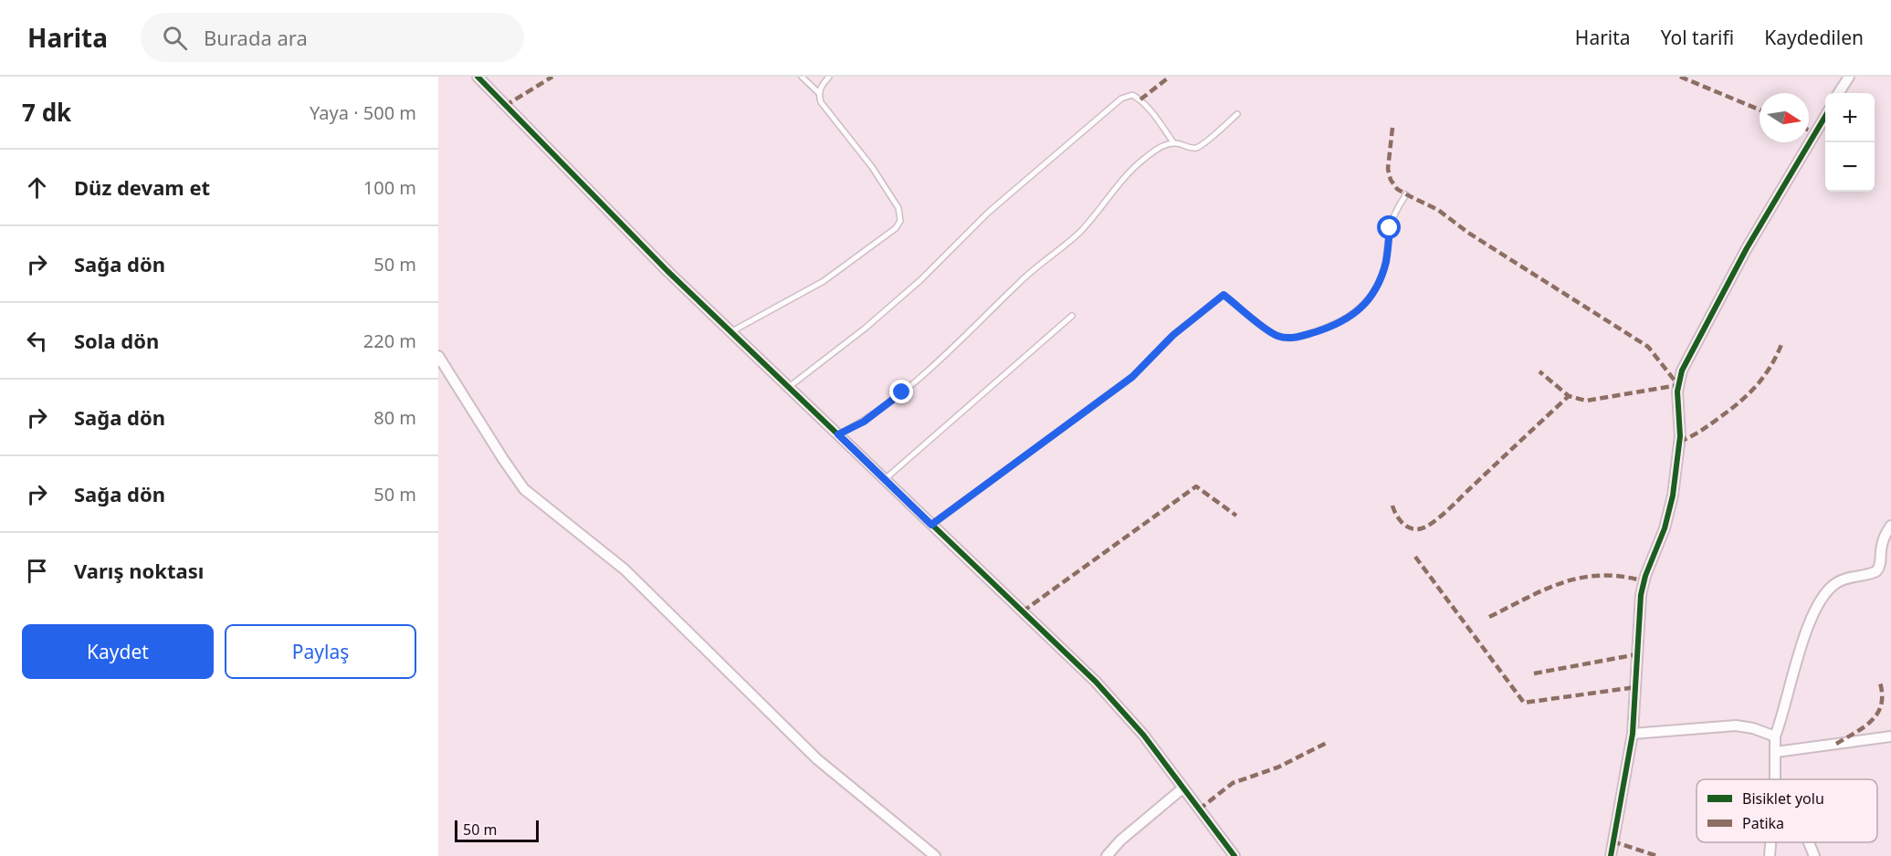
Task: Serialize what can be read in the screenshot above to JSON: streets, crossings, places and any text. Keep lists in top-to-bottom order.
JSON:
{
  "legend": ["Bisiklet yolu", "Patika"],
  "scale_bar": "50 m",
  "north": "right",
  "page": {
    "header": "Harita",
    "search": "Burada ara",
    "nav": ["Harita", "Yol tarifi", "Kaydedilen"],
    "heading": ["7 dk", "Yaya · 500 m"],
    "map_buttons": ["+", "−"],
    "list": [
      ["Düz devam et", "100 m"],
      ["Sağa dön", "50 m"],
      ["Sola dön", "220 m"],
      ["Sağa dön", "80 m"],
      ["Sağa dön", "50 m"],
      "Varış noktası"
    ],
    "buttons": ["Kaydet", "Paylaş"],
    "scale": "50 m"
  }
}
